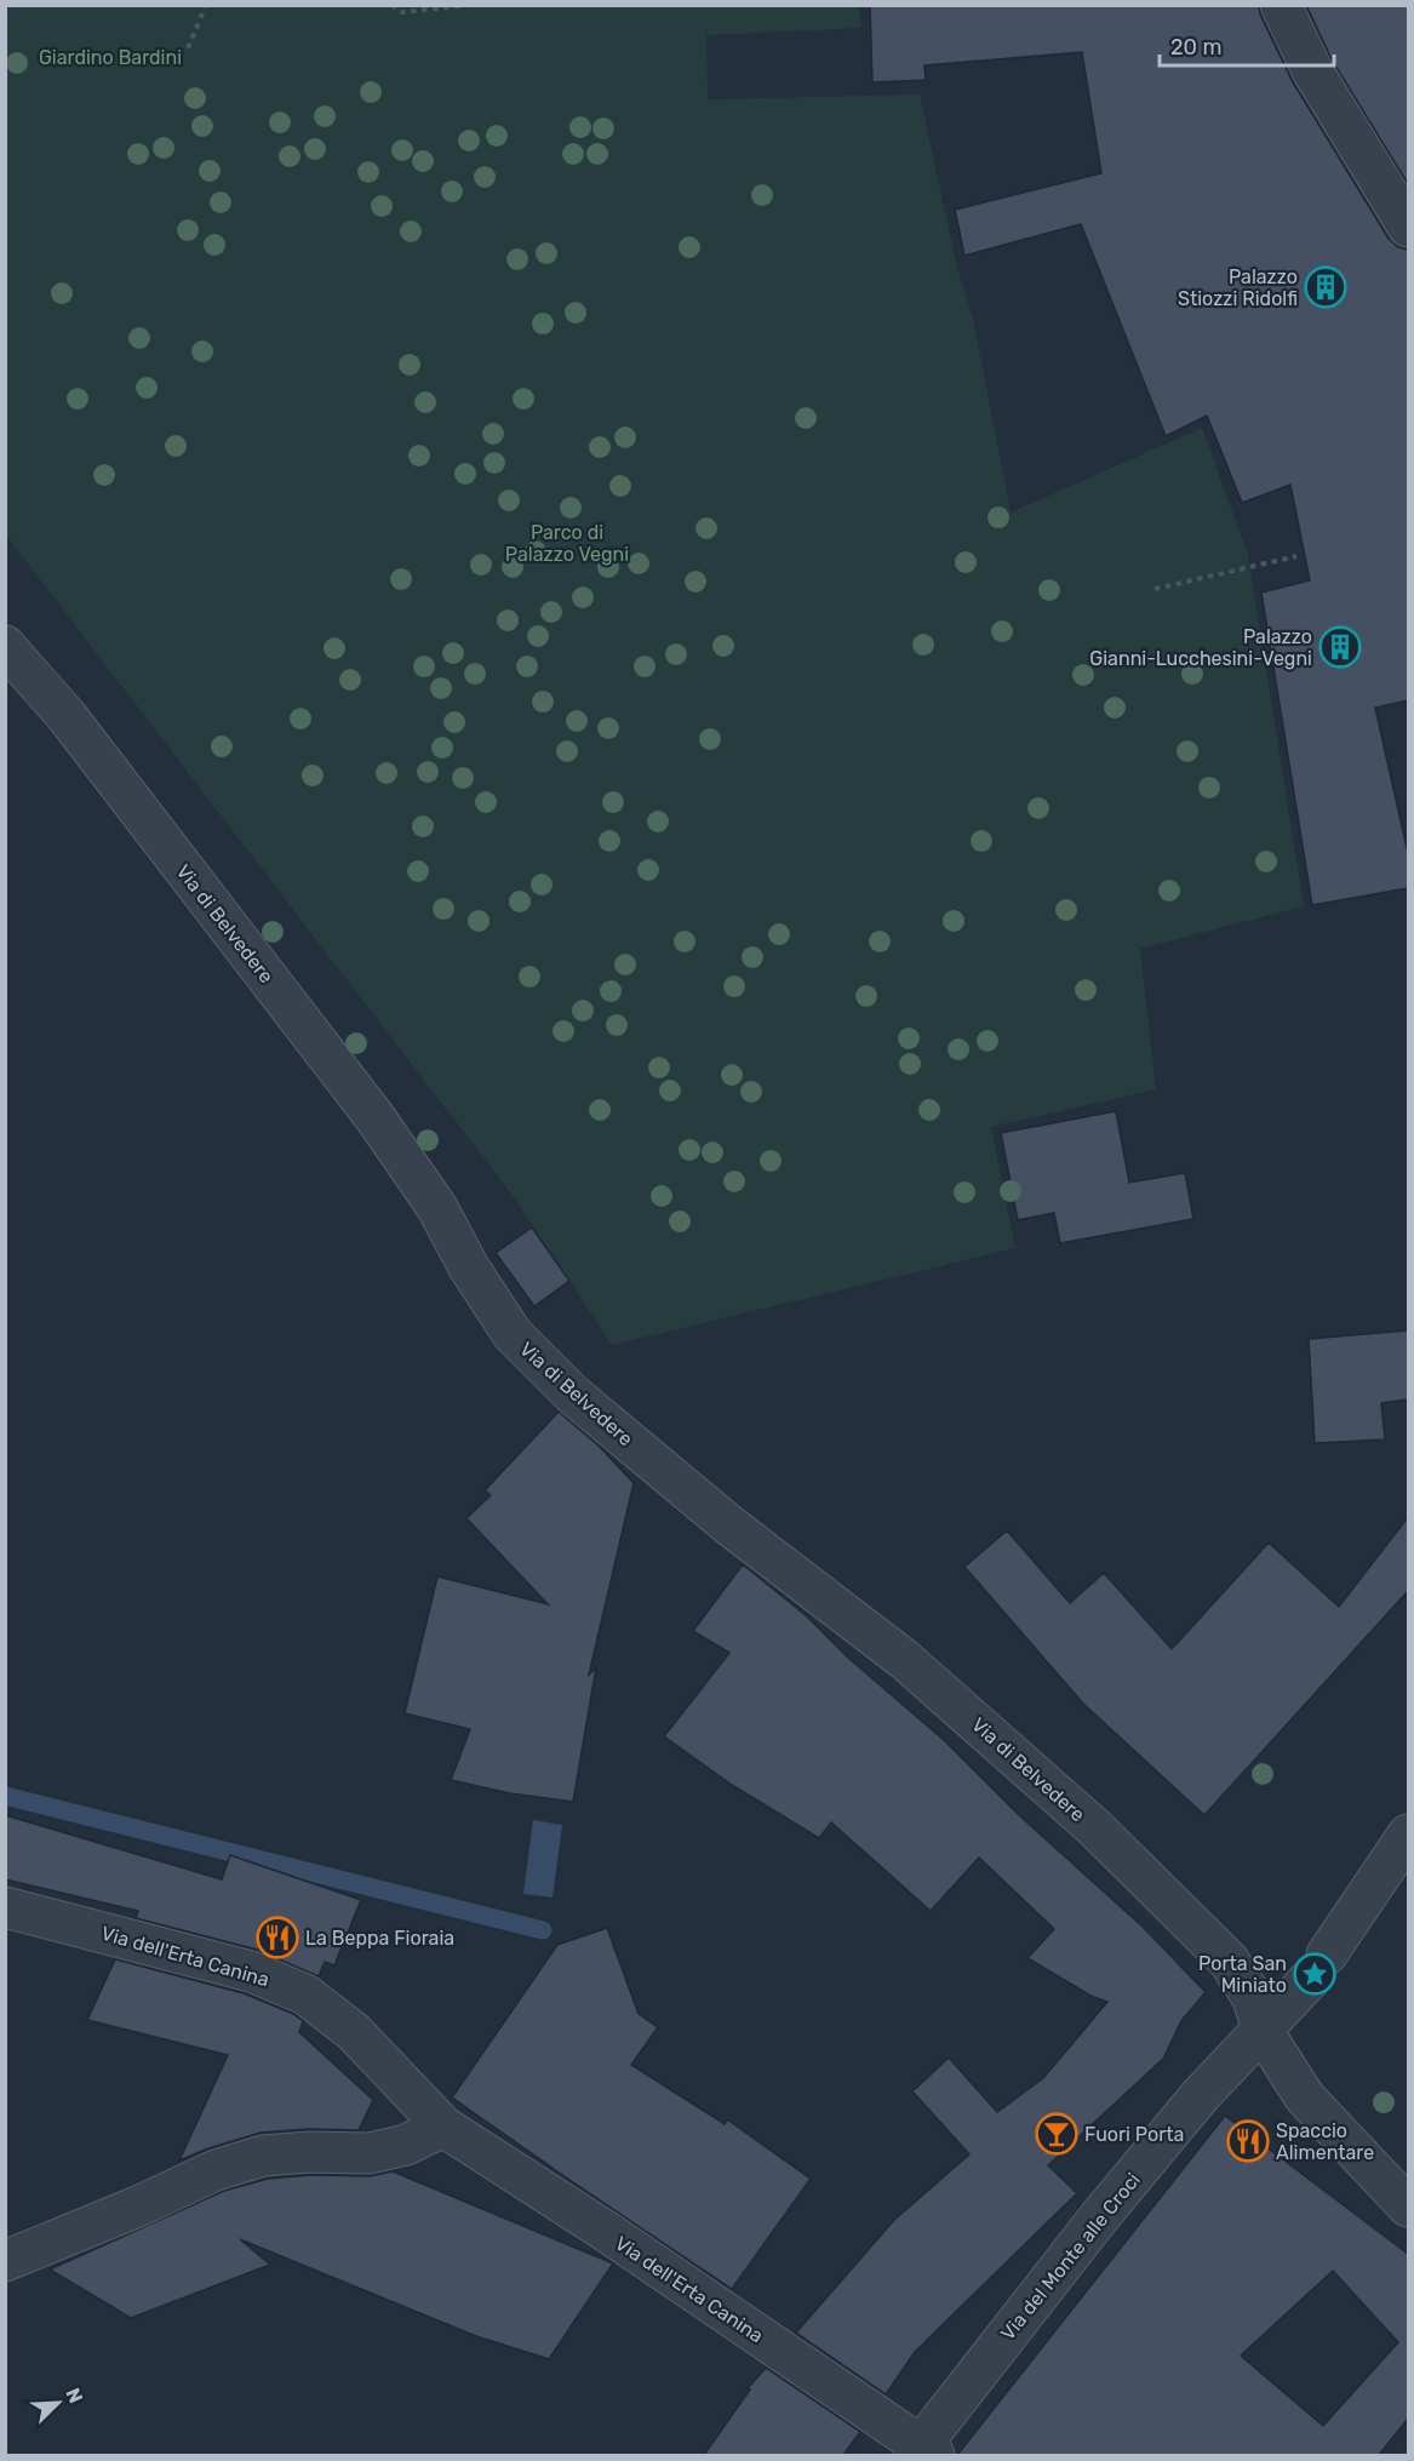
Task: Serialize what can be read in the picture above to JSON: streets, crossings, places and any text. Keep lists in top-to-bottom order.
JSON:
{
  "streets": {
    "street": ["Via di Belvedere", "Via dell'Erta Canina", "Via del Monte alle Croci"]
  },
  "crossings": [
    ["Via di Belvedere", "Via del Monte alle Croci"],
    ["Via dell'Erta Canina", "Via del Monte alle Croci"]
  ],
  "parks": ["Giardino Bardini", "Parco di Palazzo Vegni"],
  "places": {
    "building": ["Palazzo Stiozzi Ridolfi", "Palazzo Gianni-Lucchesini-Vegni"],
    "restaurant": ["La Beppa Fioraia", "Spaccio Alimentare"],
    "place": ["Porta San Miniato"],
    "bar": ["Fuori Porta"]
  },
  "scale_bar": "20 m",
  "north": "top right"
}
